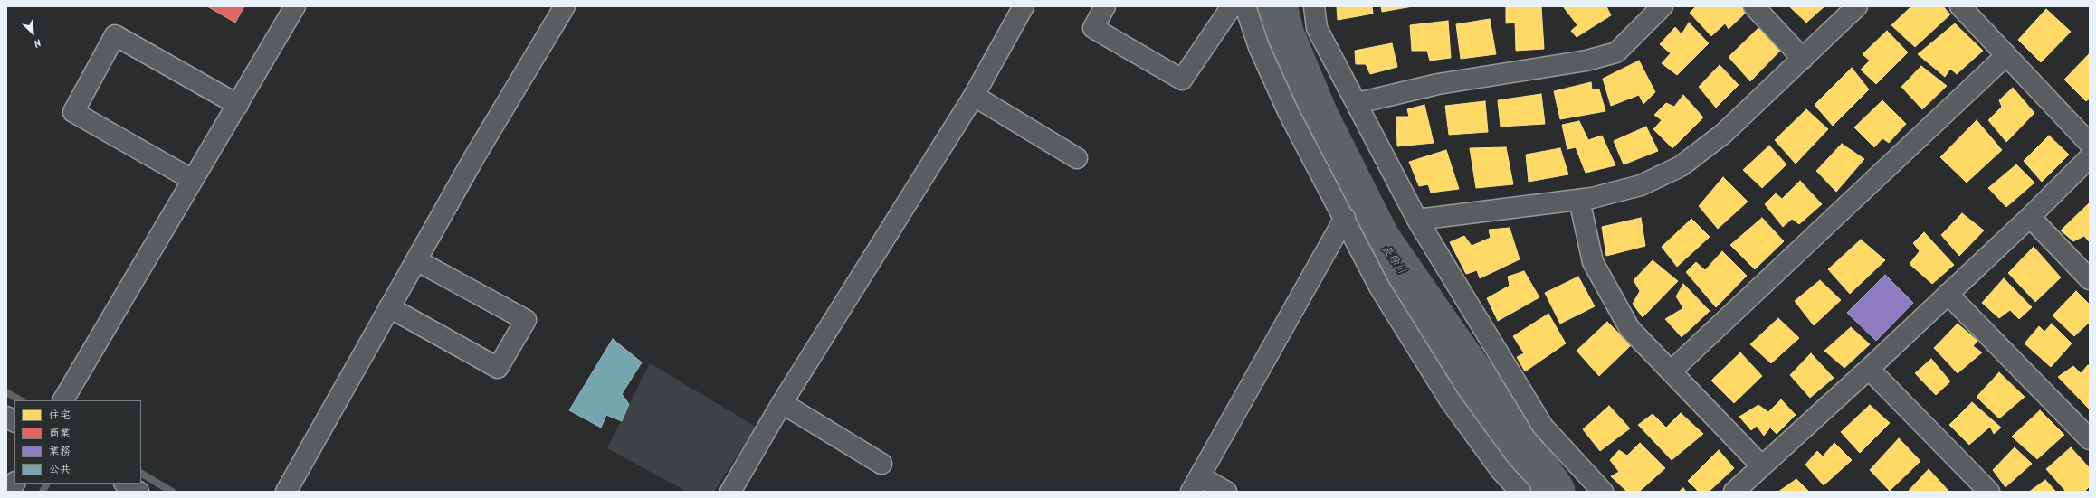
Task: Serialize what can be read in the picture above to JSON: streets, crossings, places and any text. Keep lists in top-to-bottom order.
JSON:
{
  "water": ["長除川"],
  "legend": [
    "住宅",
    "商業",
    "業務",
    "公共"
  ],
  "north": "bottom right"
}
